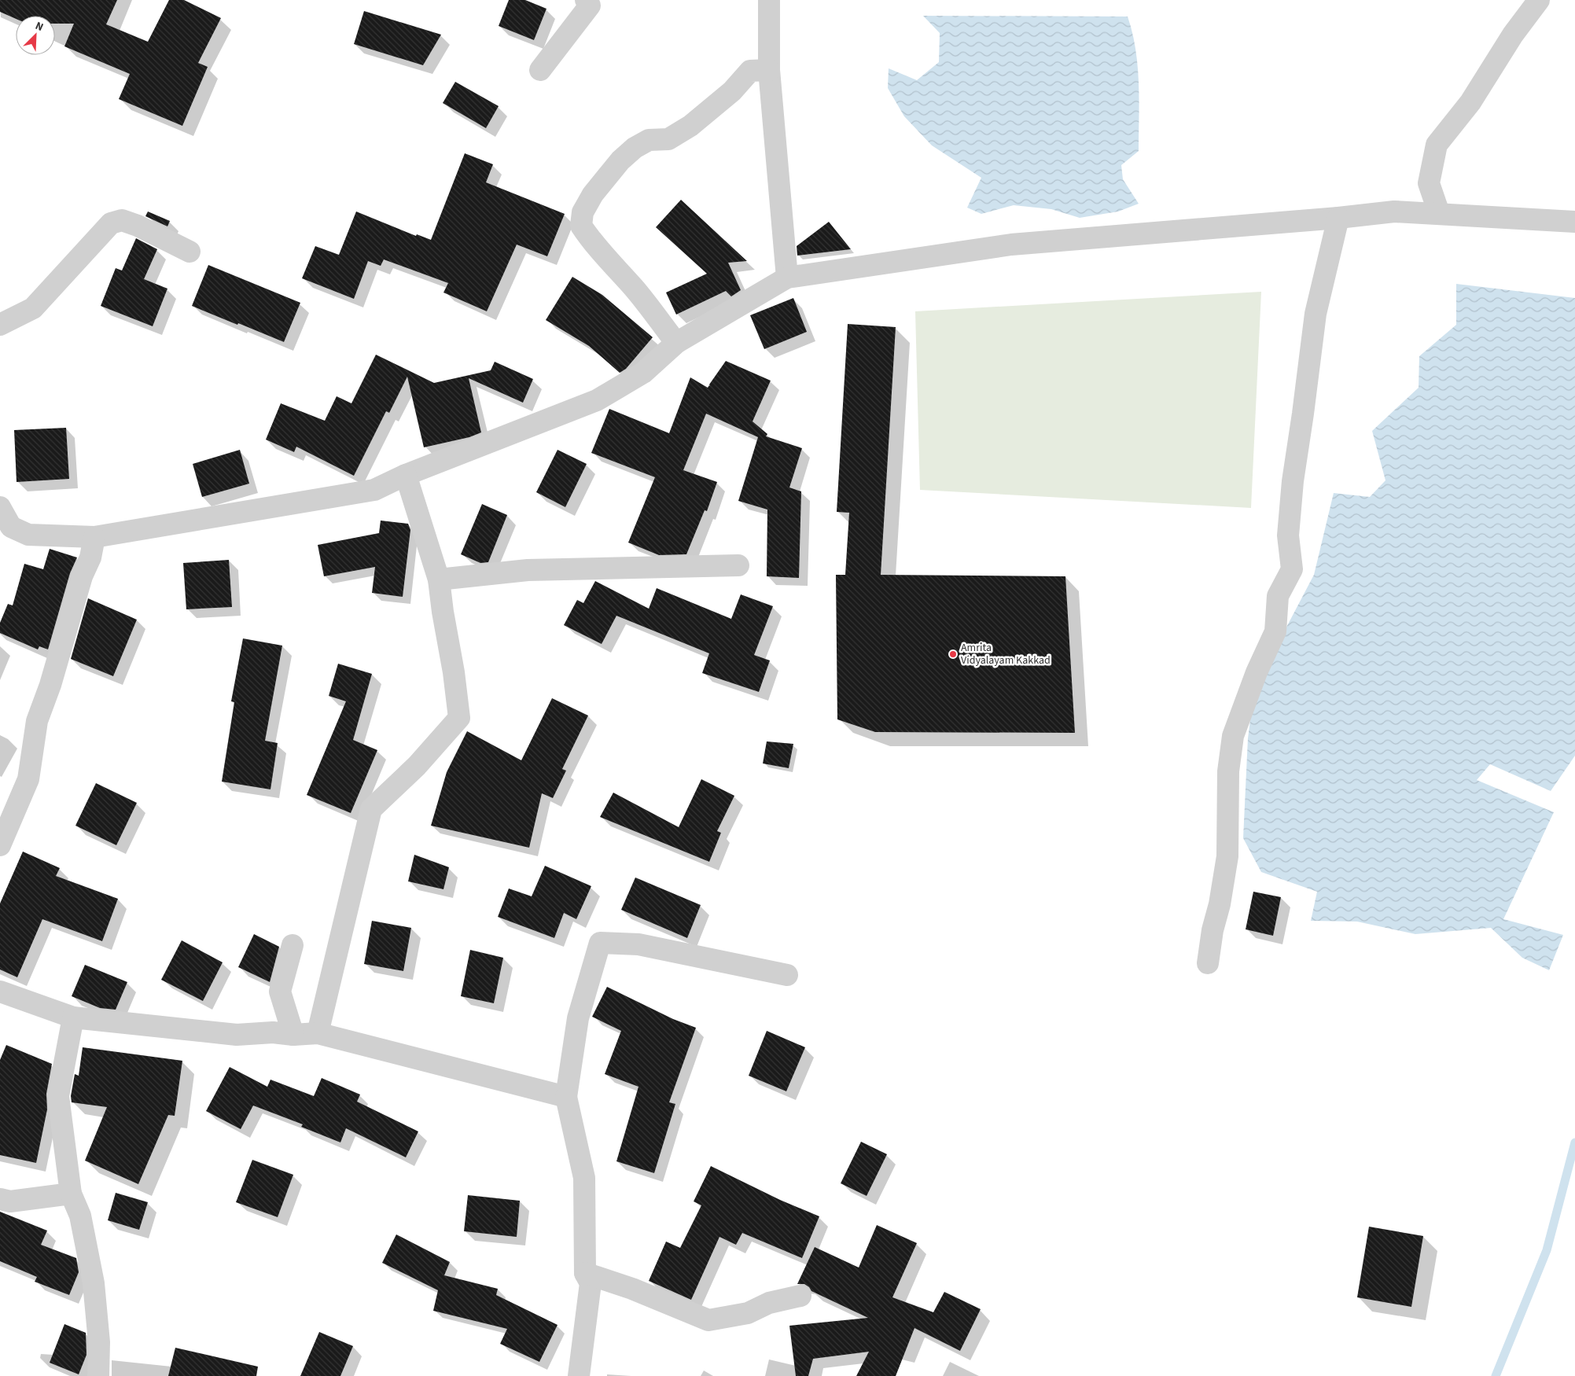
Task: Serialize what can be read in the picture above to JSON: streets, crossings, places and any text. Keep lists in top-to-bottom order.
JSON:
{
  "places": ["Amrita Vidyalayam Kakkad"],
  "north": "top right"
}
